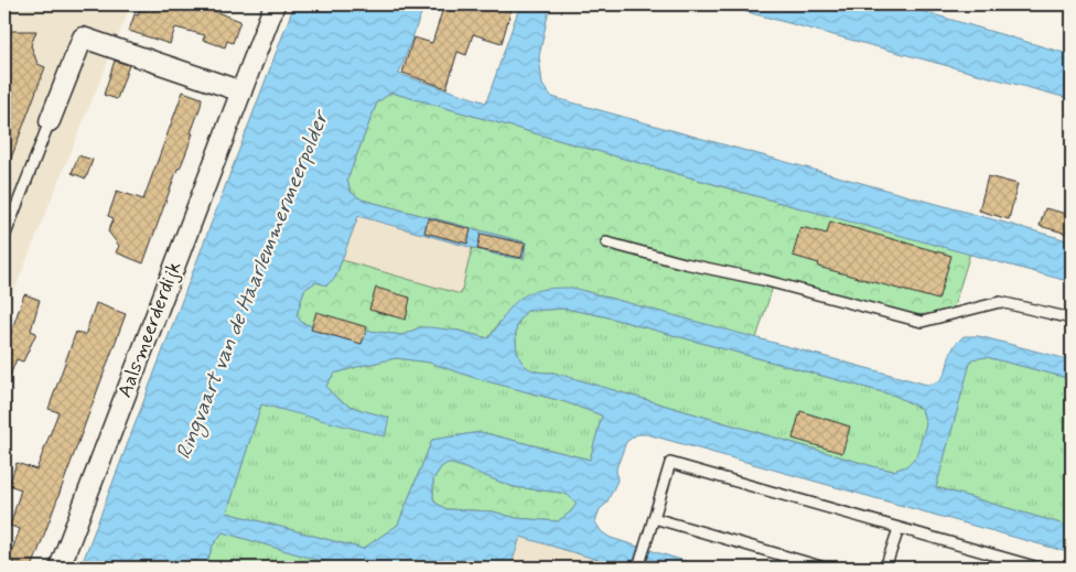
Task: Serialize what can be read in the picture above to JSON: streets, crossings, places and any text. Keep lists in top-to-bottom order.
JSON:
{
  "streets": {
    "street": ["Aalsmeerderdijk"]
  },
  "water": ["Ringvaart van de Haarlemmermeerpolder"]
}
